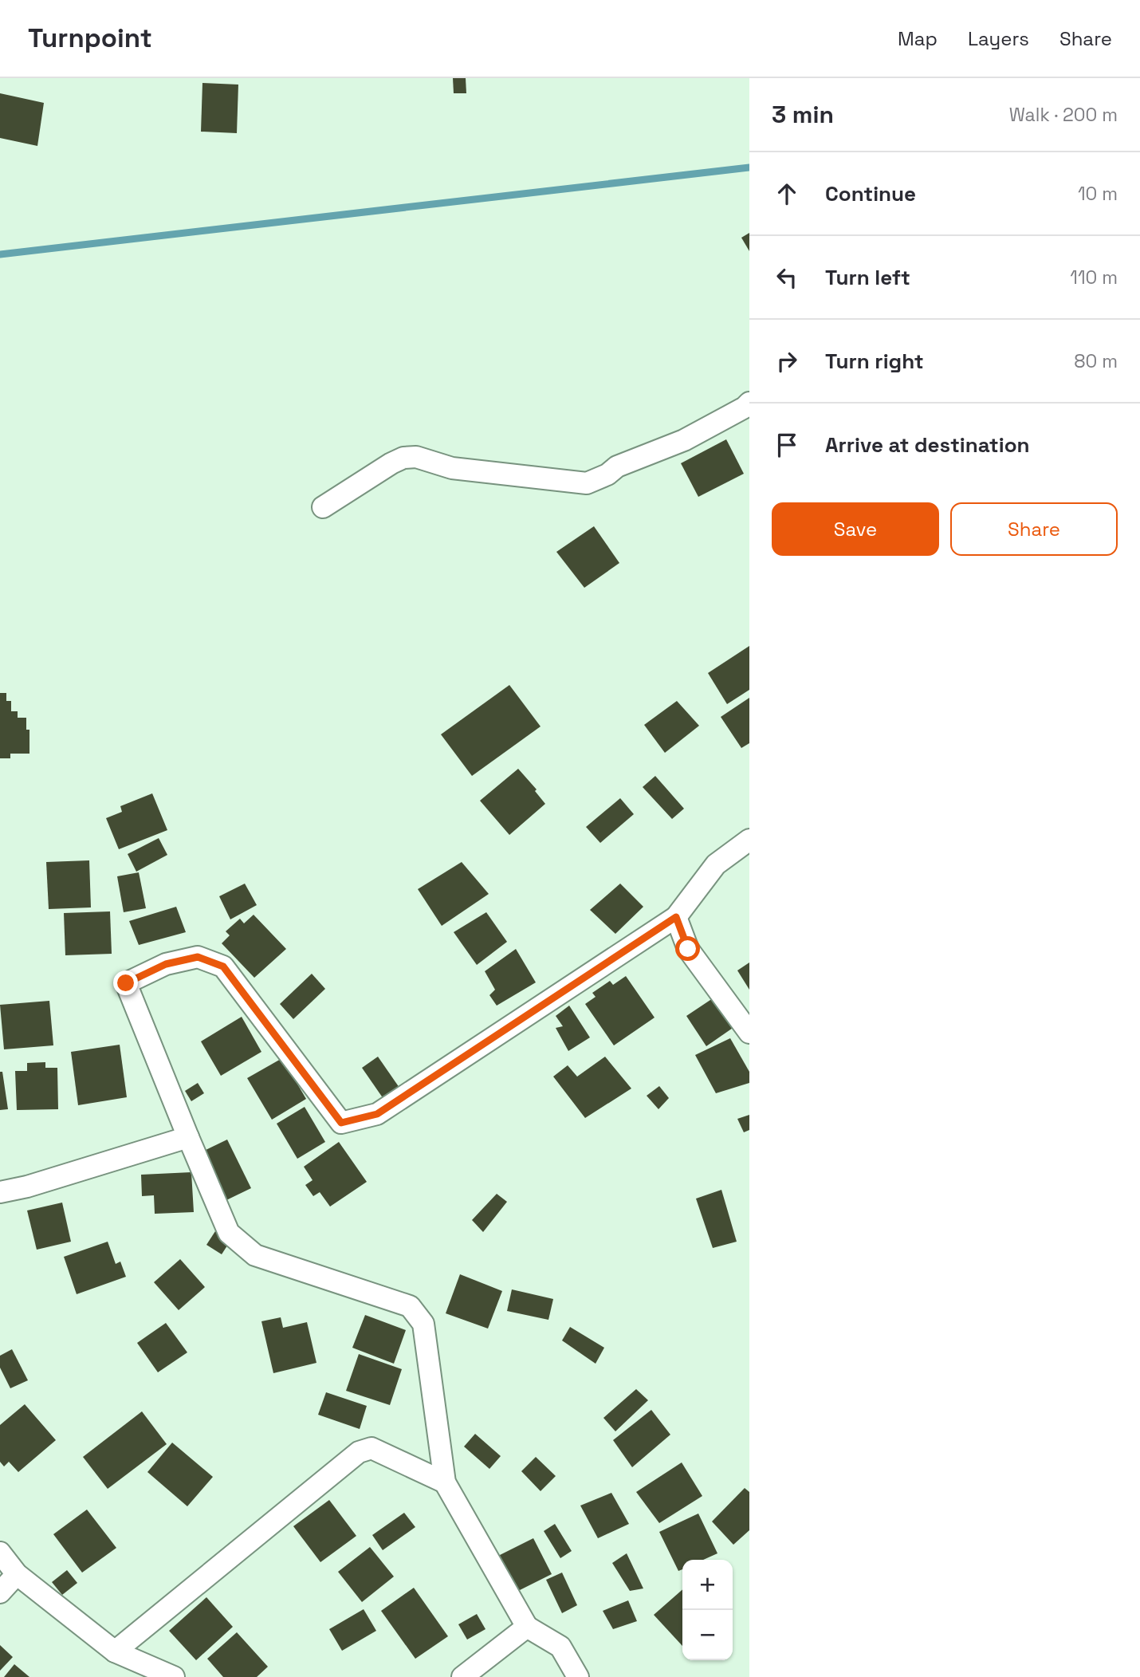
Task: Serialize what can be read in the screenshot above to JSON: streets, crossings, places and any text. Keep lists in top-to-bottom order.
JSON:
{
  "page": {
    "header": "Turnpoint",
    "nav": ["Map", "Layers", "Share"],
    "heading": ["3 min", "Walk · 200 m"],
    "list": [
      ["Continue", "10 m"],
      ["Turn left", "110 m"],
      ["Turn right", "80 m"],
      "Arrive at destination"
    ],
    "buttons": ["Save", "Share"],
    "map_buttons": ["+", "−"]
  }
}
